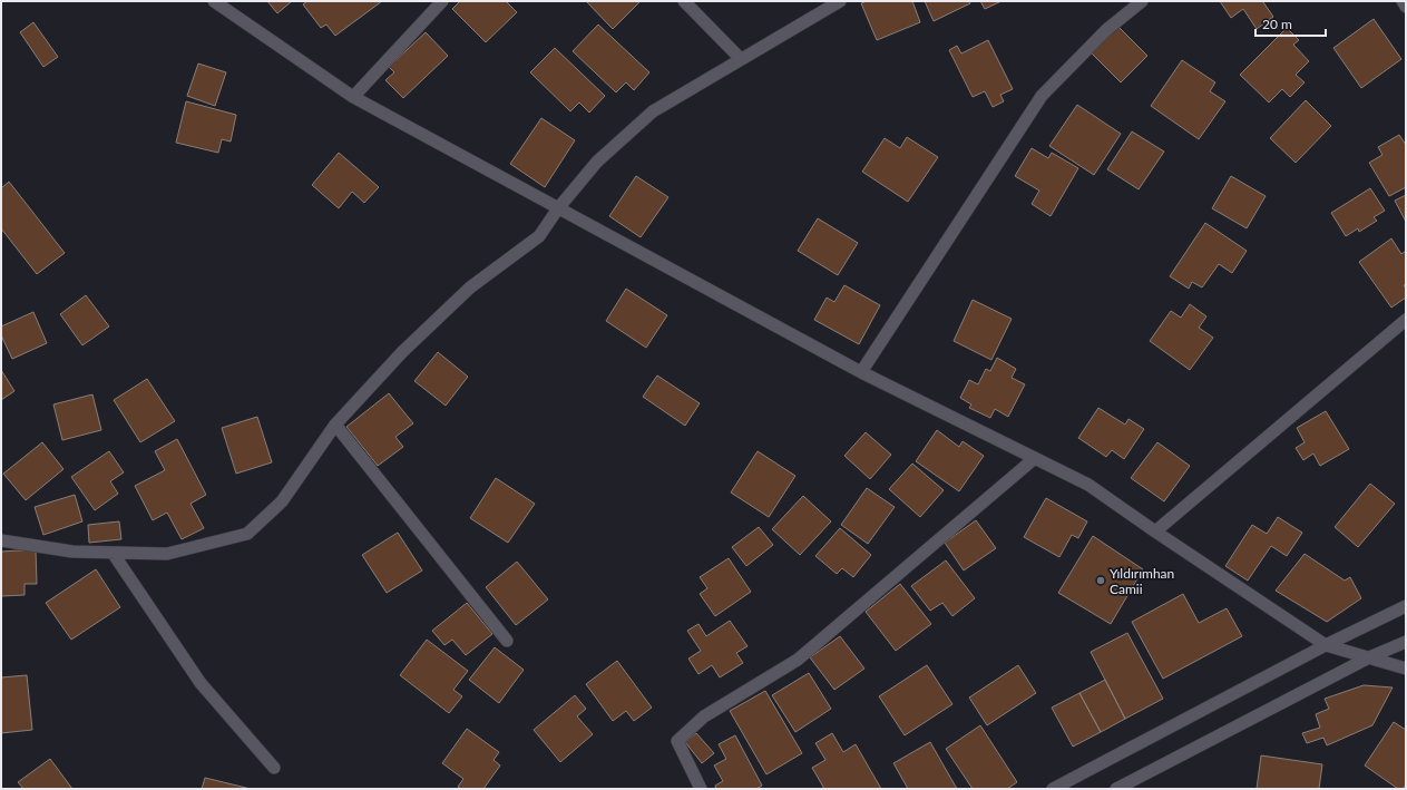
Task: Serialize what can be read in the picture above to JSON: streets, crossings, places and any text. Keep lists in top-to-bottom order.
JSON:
{
  "places": ["Yıldırımhan Camii"],
  "scale_bar": "20 m"
}
